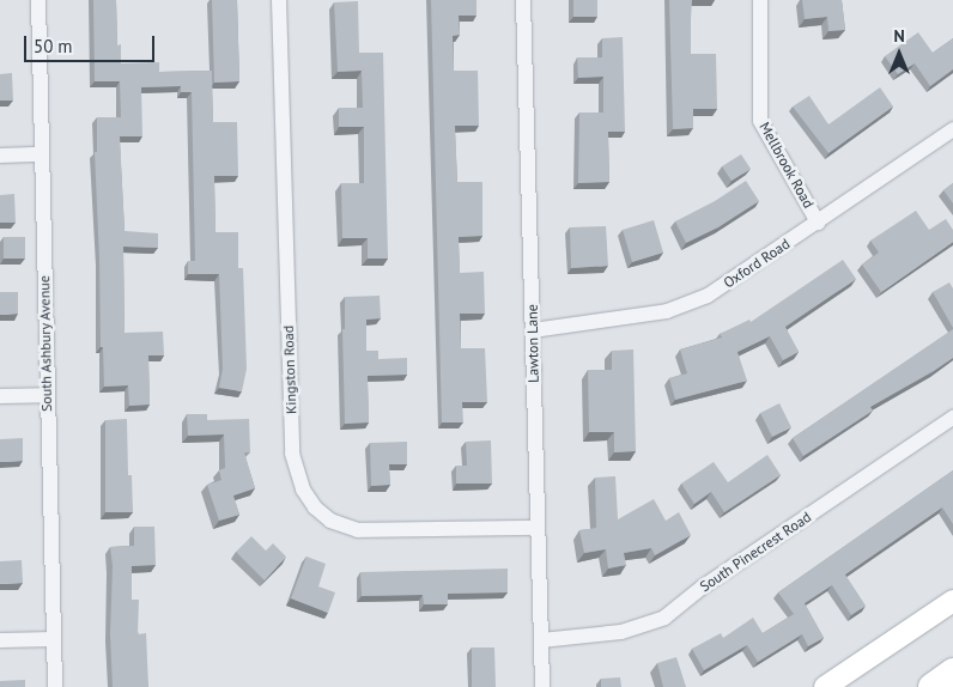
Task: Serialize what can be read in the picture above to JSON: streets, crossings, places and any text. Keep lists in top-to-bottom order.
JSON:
{
  "streets": {
    "street": [
      "Mellbrook Road",
      "Oxford Road",
      "South Ashbury Avenue",
      "Lawton Lane",
      "Kingston Road",
      "South Pinecrest Road"
    ]
  },
  "crossings": [
    ["Mellbrook Road", "Oxford Road"],
    ["Oxford Road", "Lawton Lane"],
    ["Lawton Lane", "Kingston Road"],
    ["Lawton Lane", "South Pinecrest Road"]
  ],
  "scale_bar": "50 m",
  "north": "top"
}
